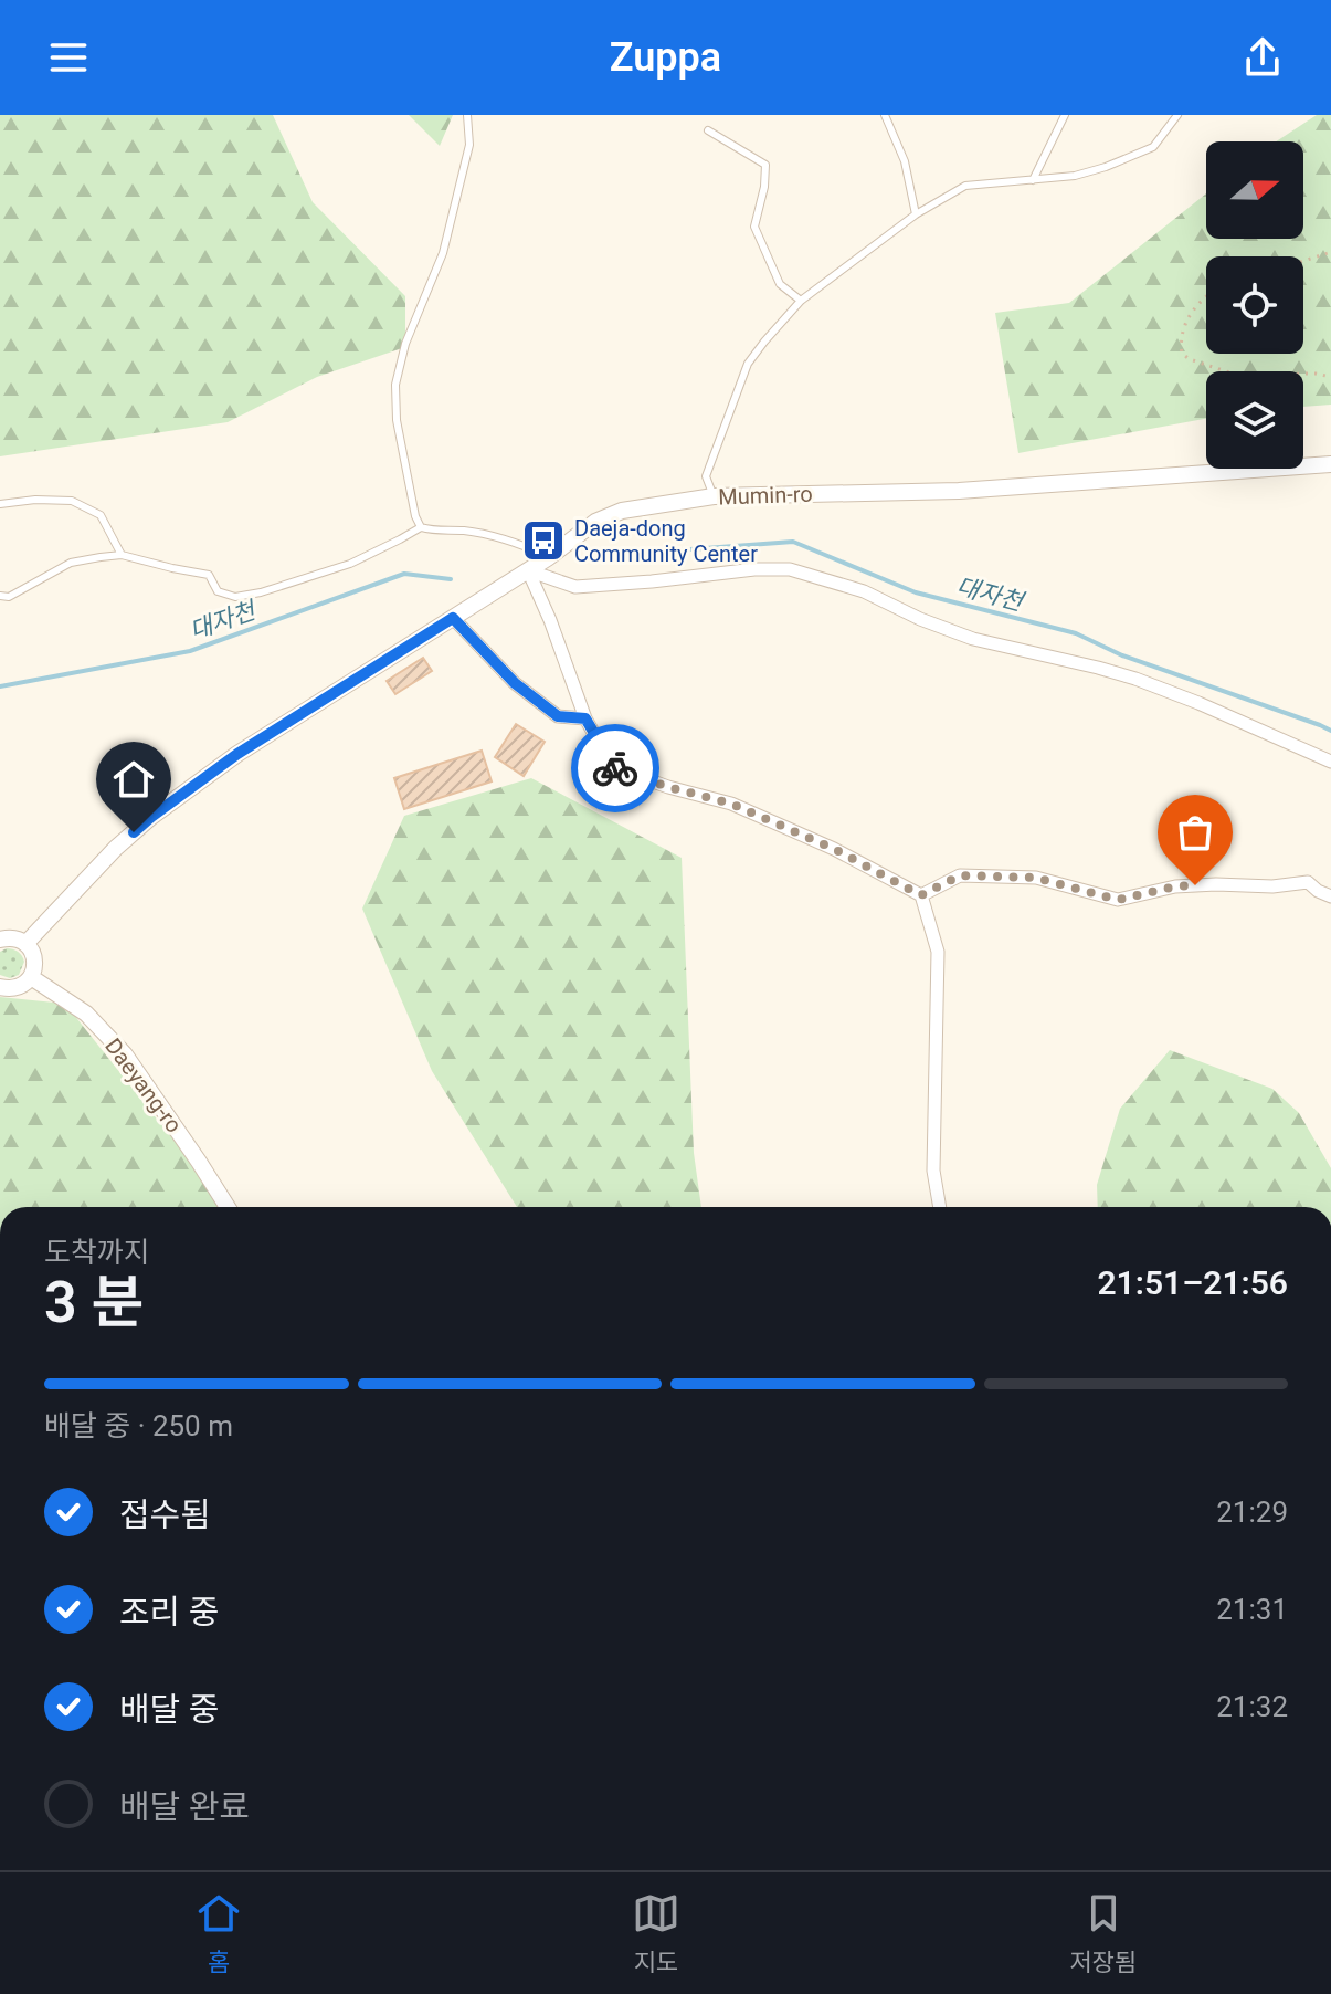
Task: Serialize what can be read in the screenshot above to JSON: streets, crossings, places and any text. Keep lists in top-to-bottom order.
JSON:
{
  "streets": {
    "street": ["Mumin-ro", "Daeyang-ro"]
  },
  "water": ["대자천"],
  "places": {
    "bus stop": ["Daeja-dong Community Center"]
  },
  "north": "right",
  "page": {
    "header": "Zuppa",
    "heading": ["3 분", "도착까지", "21:51–21:56"],
    "bar": "배달 중 · 250 m",
    "list": [
      ["접수됨", "21:29"],
      ["조리 중", "21:31"],
      ["배달 중", "21:32"],
      "배달 완료"
    ],
    "tabs": ["홈", "지도", "저장됨"]
  }
}
